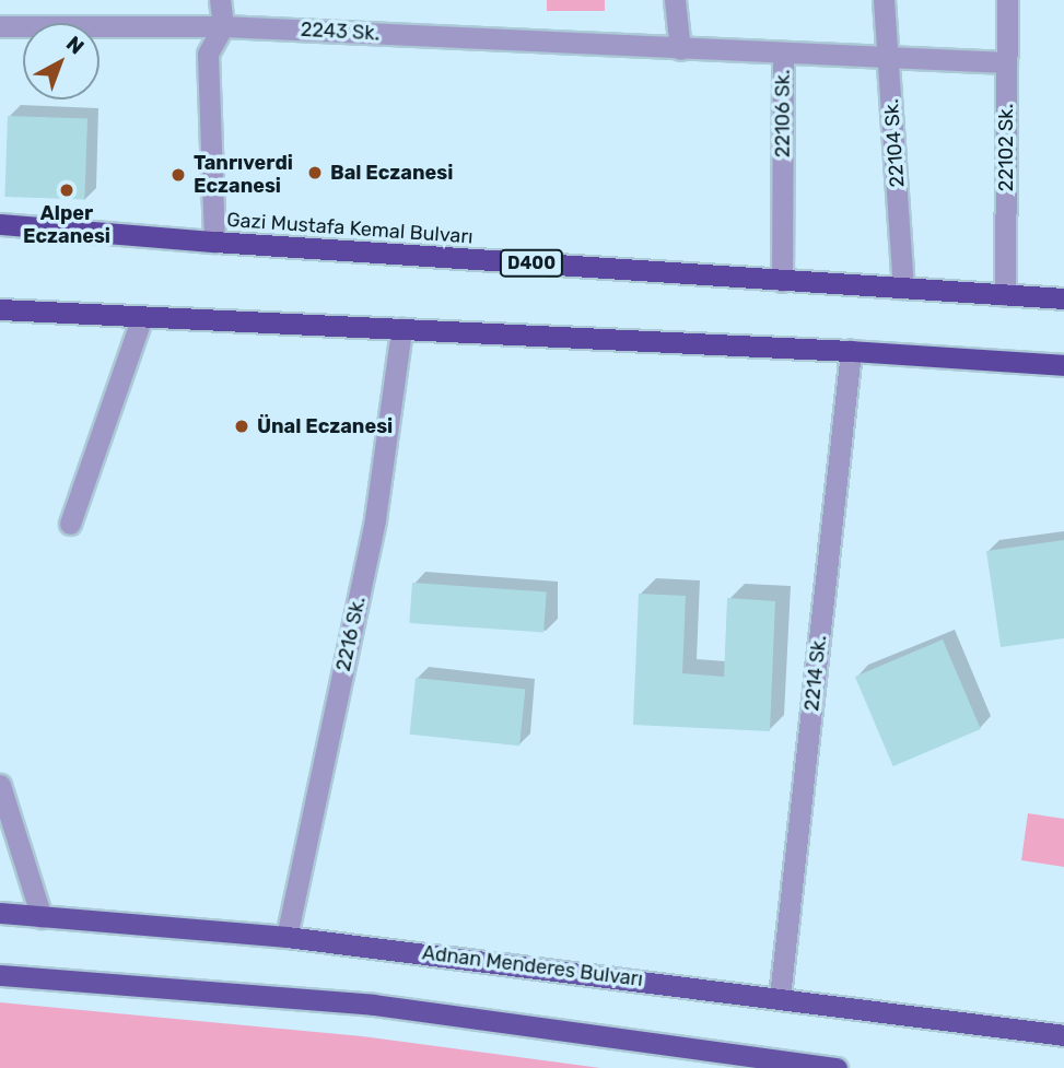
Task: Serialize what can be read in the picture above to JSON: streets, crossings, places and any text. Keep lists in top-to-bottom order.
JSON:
{
  "streets": {
    "highway": ["Gazi Mustafa Kemal Bulvarı", "D400"],
    "main road": ["Adnan Menderes Bulvarı"],
    "street": [
      "2243 Sk.",
      "22106 Sk.",
      "22104 Sk.",
      "22102 Sk.",
      "2216 Sk.",
      "2214 Sk."
    ]
  },
  "crossings": [
    ["2243 Sk.", "22106 Sk."],
    ["22106 Sk.", "Gazi Mustafa Kemal Bulvarı"],
    ["22104 Sk.", "Gazi Mustafa Kemal Bulvarı"],
    ["22102 Sk.", "Gazi Mustafa Kemal Bulvarı"],
    ["2216 Sk.", "Adnan Menderes Bulvarı"],
    ["2214 Sk.", "Adnan Menderes Bulvarı"]
  ],
  "places": [
    "Bal Eczanesi",
    "Tanrıverdi Eczanesi",
    "Alper Eczanesi",
    "Ünal Eczanesi"
  ],
  "north": "top right"
}
